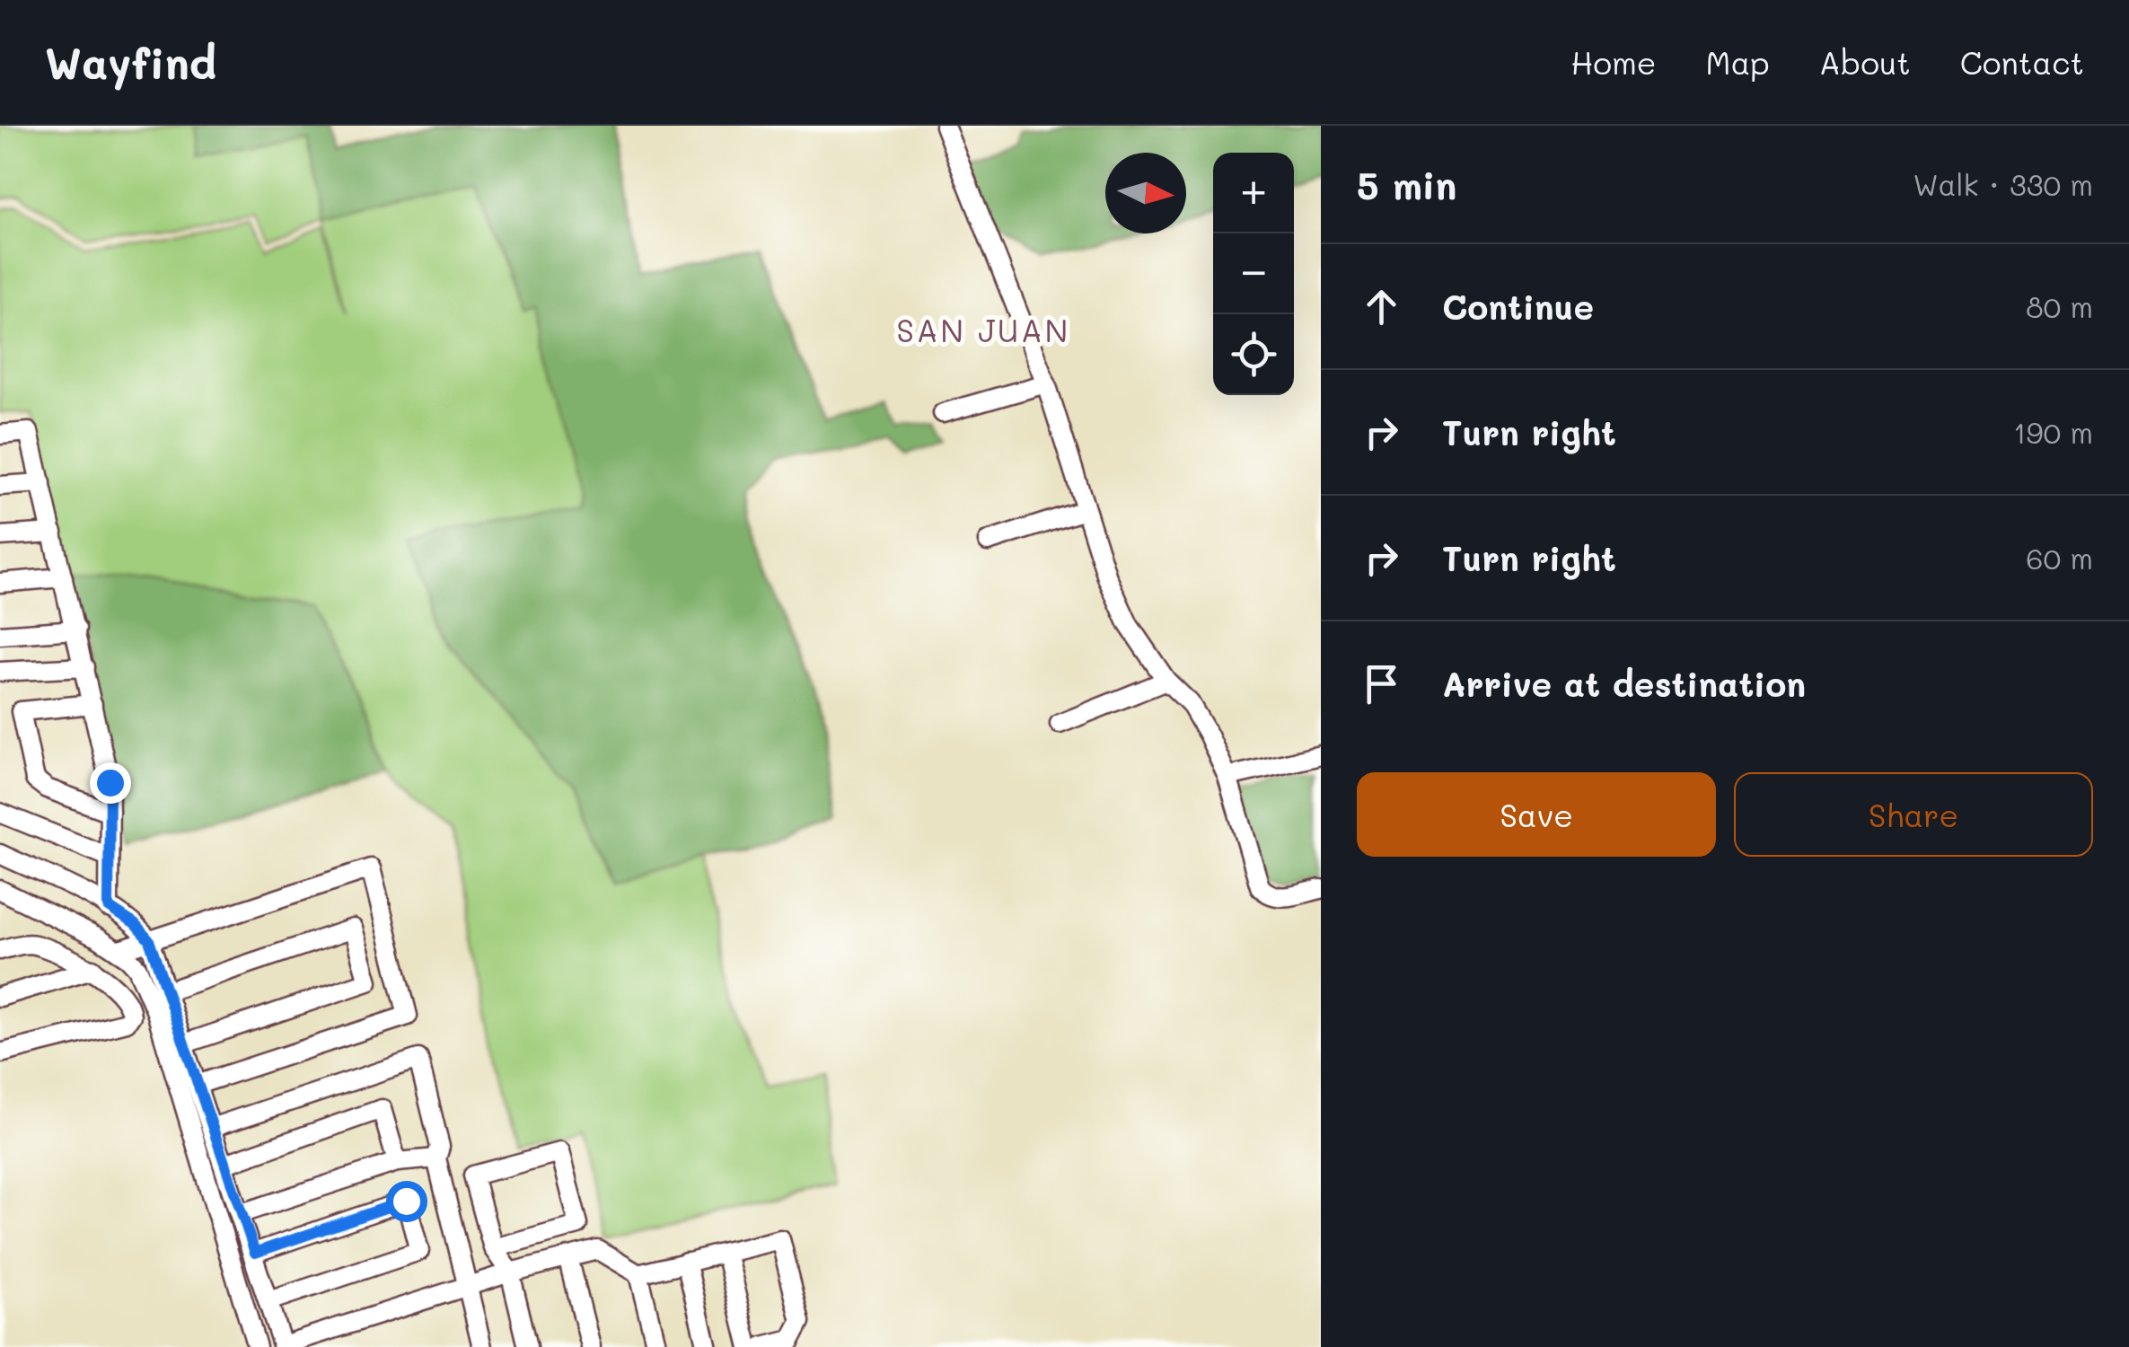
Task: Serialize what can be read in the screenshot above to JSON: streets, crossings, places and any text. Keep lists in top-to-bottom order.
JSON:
{
  "districts": ["SAN JUAN"],
  "north": "right",
  "page": {
    "header": "Wayfind",
    "nav": [
      "Home",
      "Map",
      "About",
      "Contact"
    ],
    "heading": ["5 min", "Walk · 330 m"],
    "map_buttons": ["+", "−"],
    "list": [
      ["Continue", "80 m"],
      ["Turn right", "190 m"],
      ["Turn right", "60 m"],
      "Arrive at destination"
    ],
    "buttons": ["Save", "Share"]
  }
}
